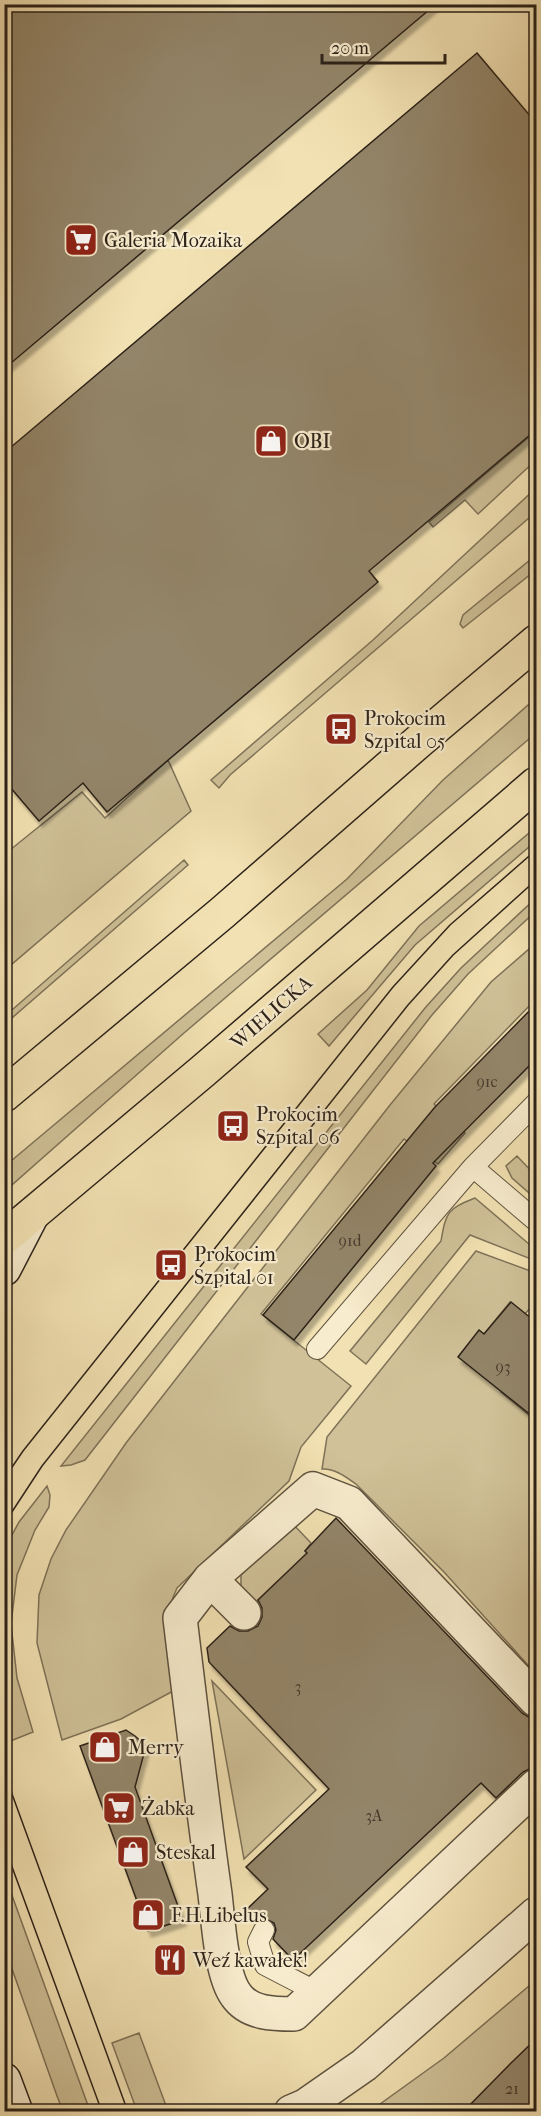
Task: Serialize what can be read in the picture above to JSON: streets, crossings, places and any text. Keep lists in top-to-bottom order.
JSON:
{
  "streets": {
    "main road": ["WIELICKA"]
  },
  "places": {
    "supermarket": ["Galeria Mozaika", "Żabka"],
    "shop": [
      "OBI",
      "Merry",
      "Steskal",
      "F.H.Libelus"
    ],
    "bus stop": ["Prokocim Szpital 05", "Prokocim Szpital 06", "Prokocim Szpital 01"],
    "restaurant": ["Weź kawałek!"]
  },
  "house_numbers": [
    "91c",
    "91d",
    "93",
    "3",
    "3A",
    "21"
  ],
  "scale_bar": "20 m"
}
